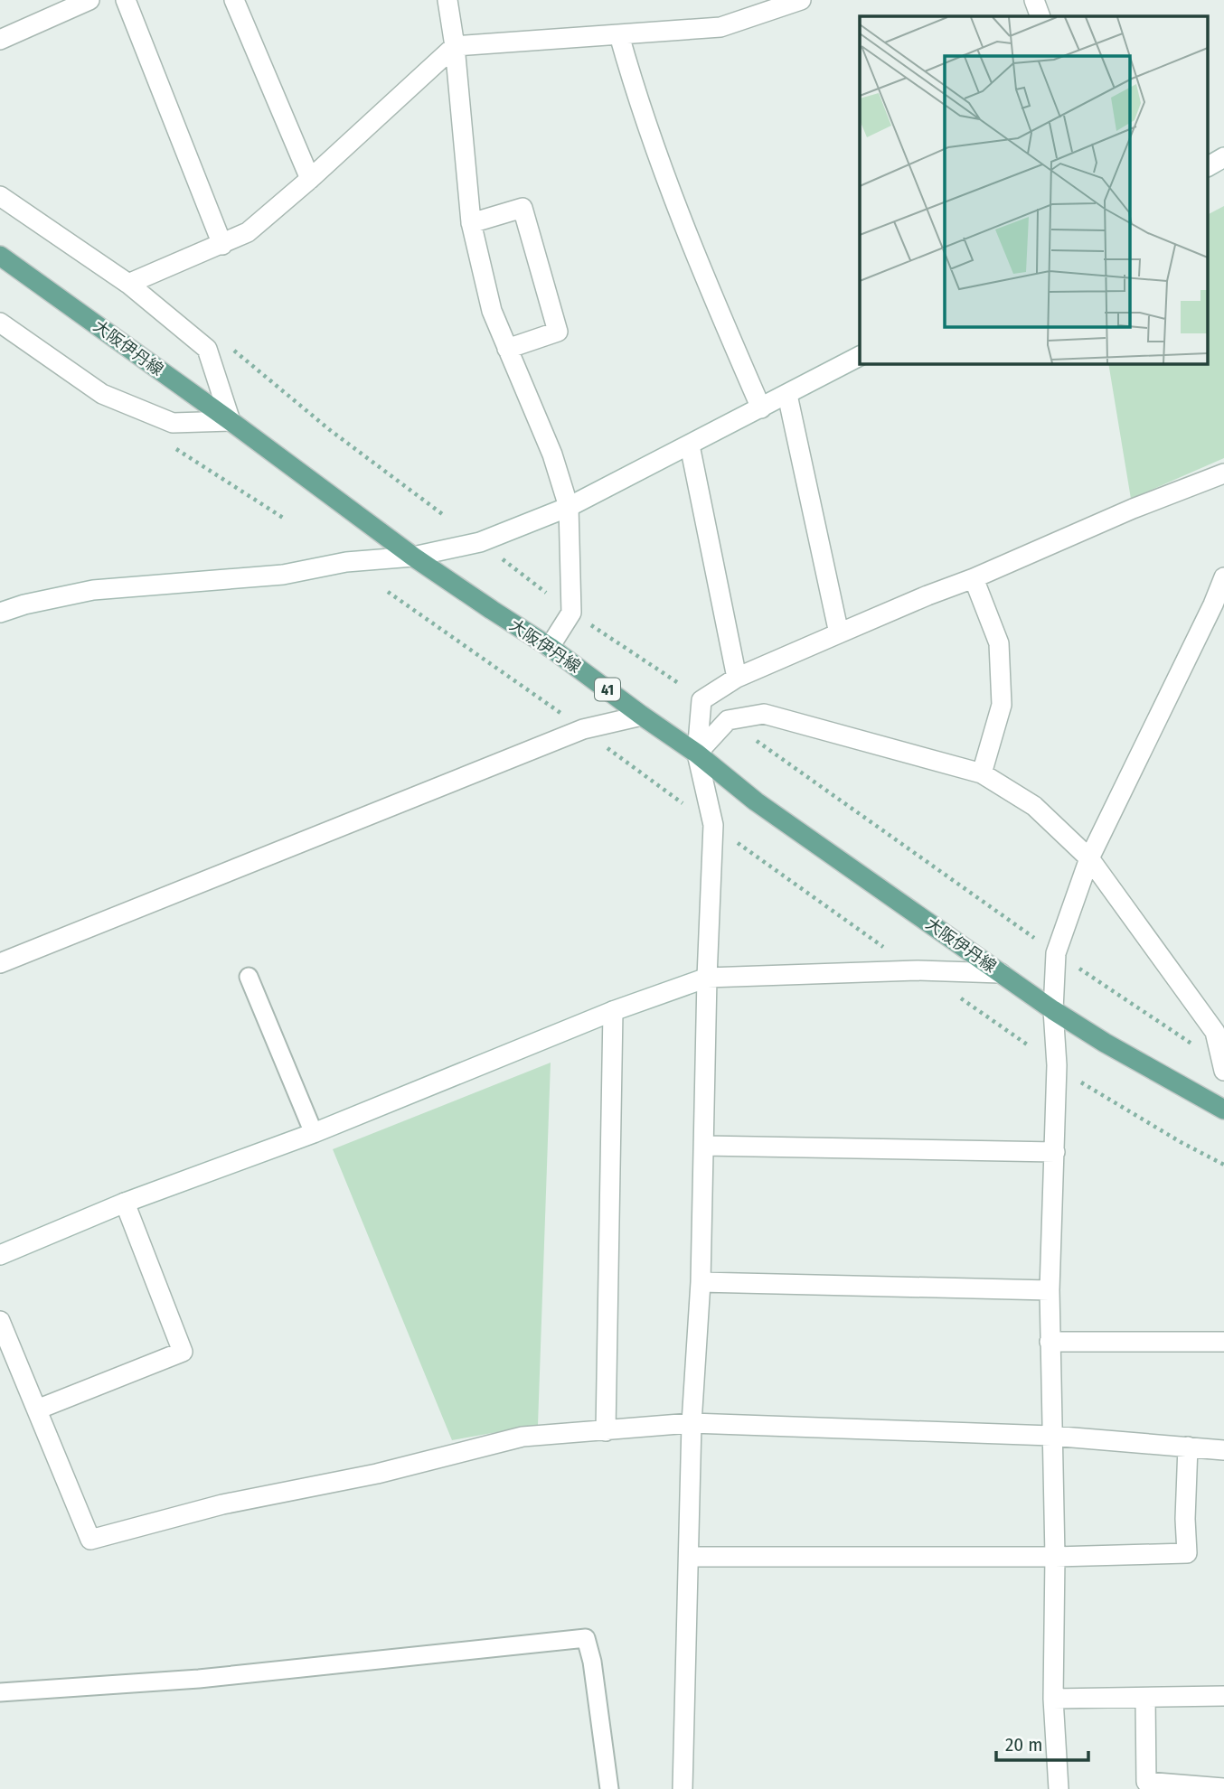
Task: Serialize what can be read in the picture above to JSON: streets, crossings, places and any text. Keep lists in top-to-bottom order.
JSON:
{
  "streets": {
    "main road": ["大阪伊丹線", "41"]
  },
  "scale_bar": "20 m"
}
